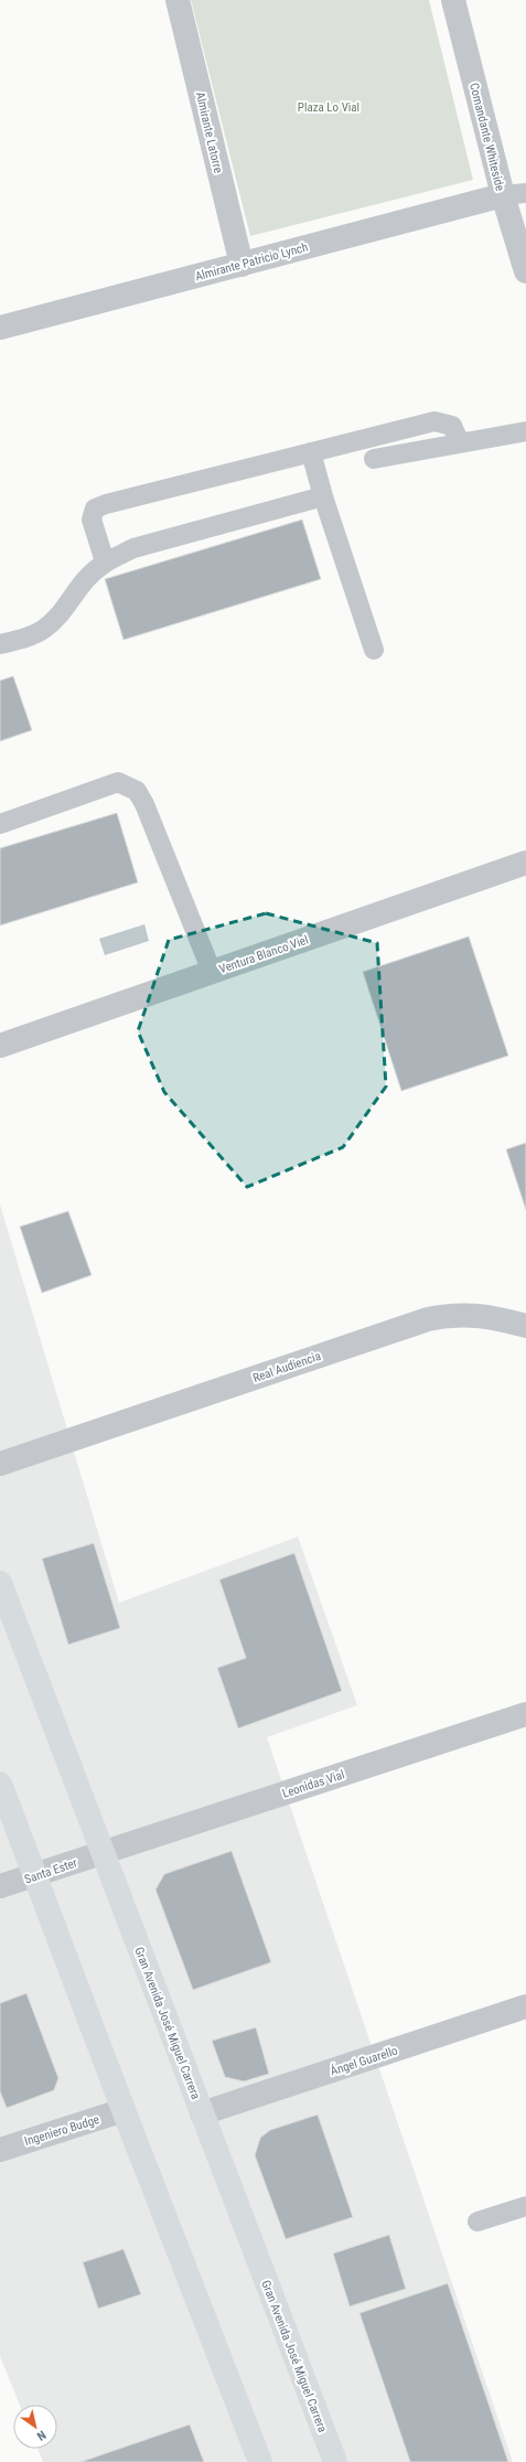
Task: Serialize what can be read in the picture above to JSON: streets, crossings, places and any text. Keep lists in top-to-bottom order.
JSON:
{
  "streets": {
    "main road": ["Gran Avenida José Miguel Carrera"],
    "street": [
      "Almirante Latorre",
      "Comandante Whiteside",
      "Almirante Patricio Lynch",
      "Ventura Blanco Viel",
      "Real Audiencia",
      "Leonidas Vial",
      "Santa Ester",
      "Ángel Guarello",
      "Ingeniero Budge"
    ]
  },
  "crossings": [
    ["Almirante Latorre", "Almirante Patricio Lynch"],
    ["Comandante Whiteside", "Almirante Patricio Lynch"],
    ["Leonidas Vial", "Santa Ester"],
    ["Leonidas Vial", "Gran Avenida José Miguel Carrera"],
    ["Santa Ester", "Gran Avenida José Miguel Carrera"],
    ["Gran Avenida José Miguel Carrera", "Ángel Guarello"]
  ],
  "parks": ["Plaza Lo Vial"],
  "north": "bottom right"
}
